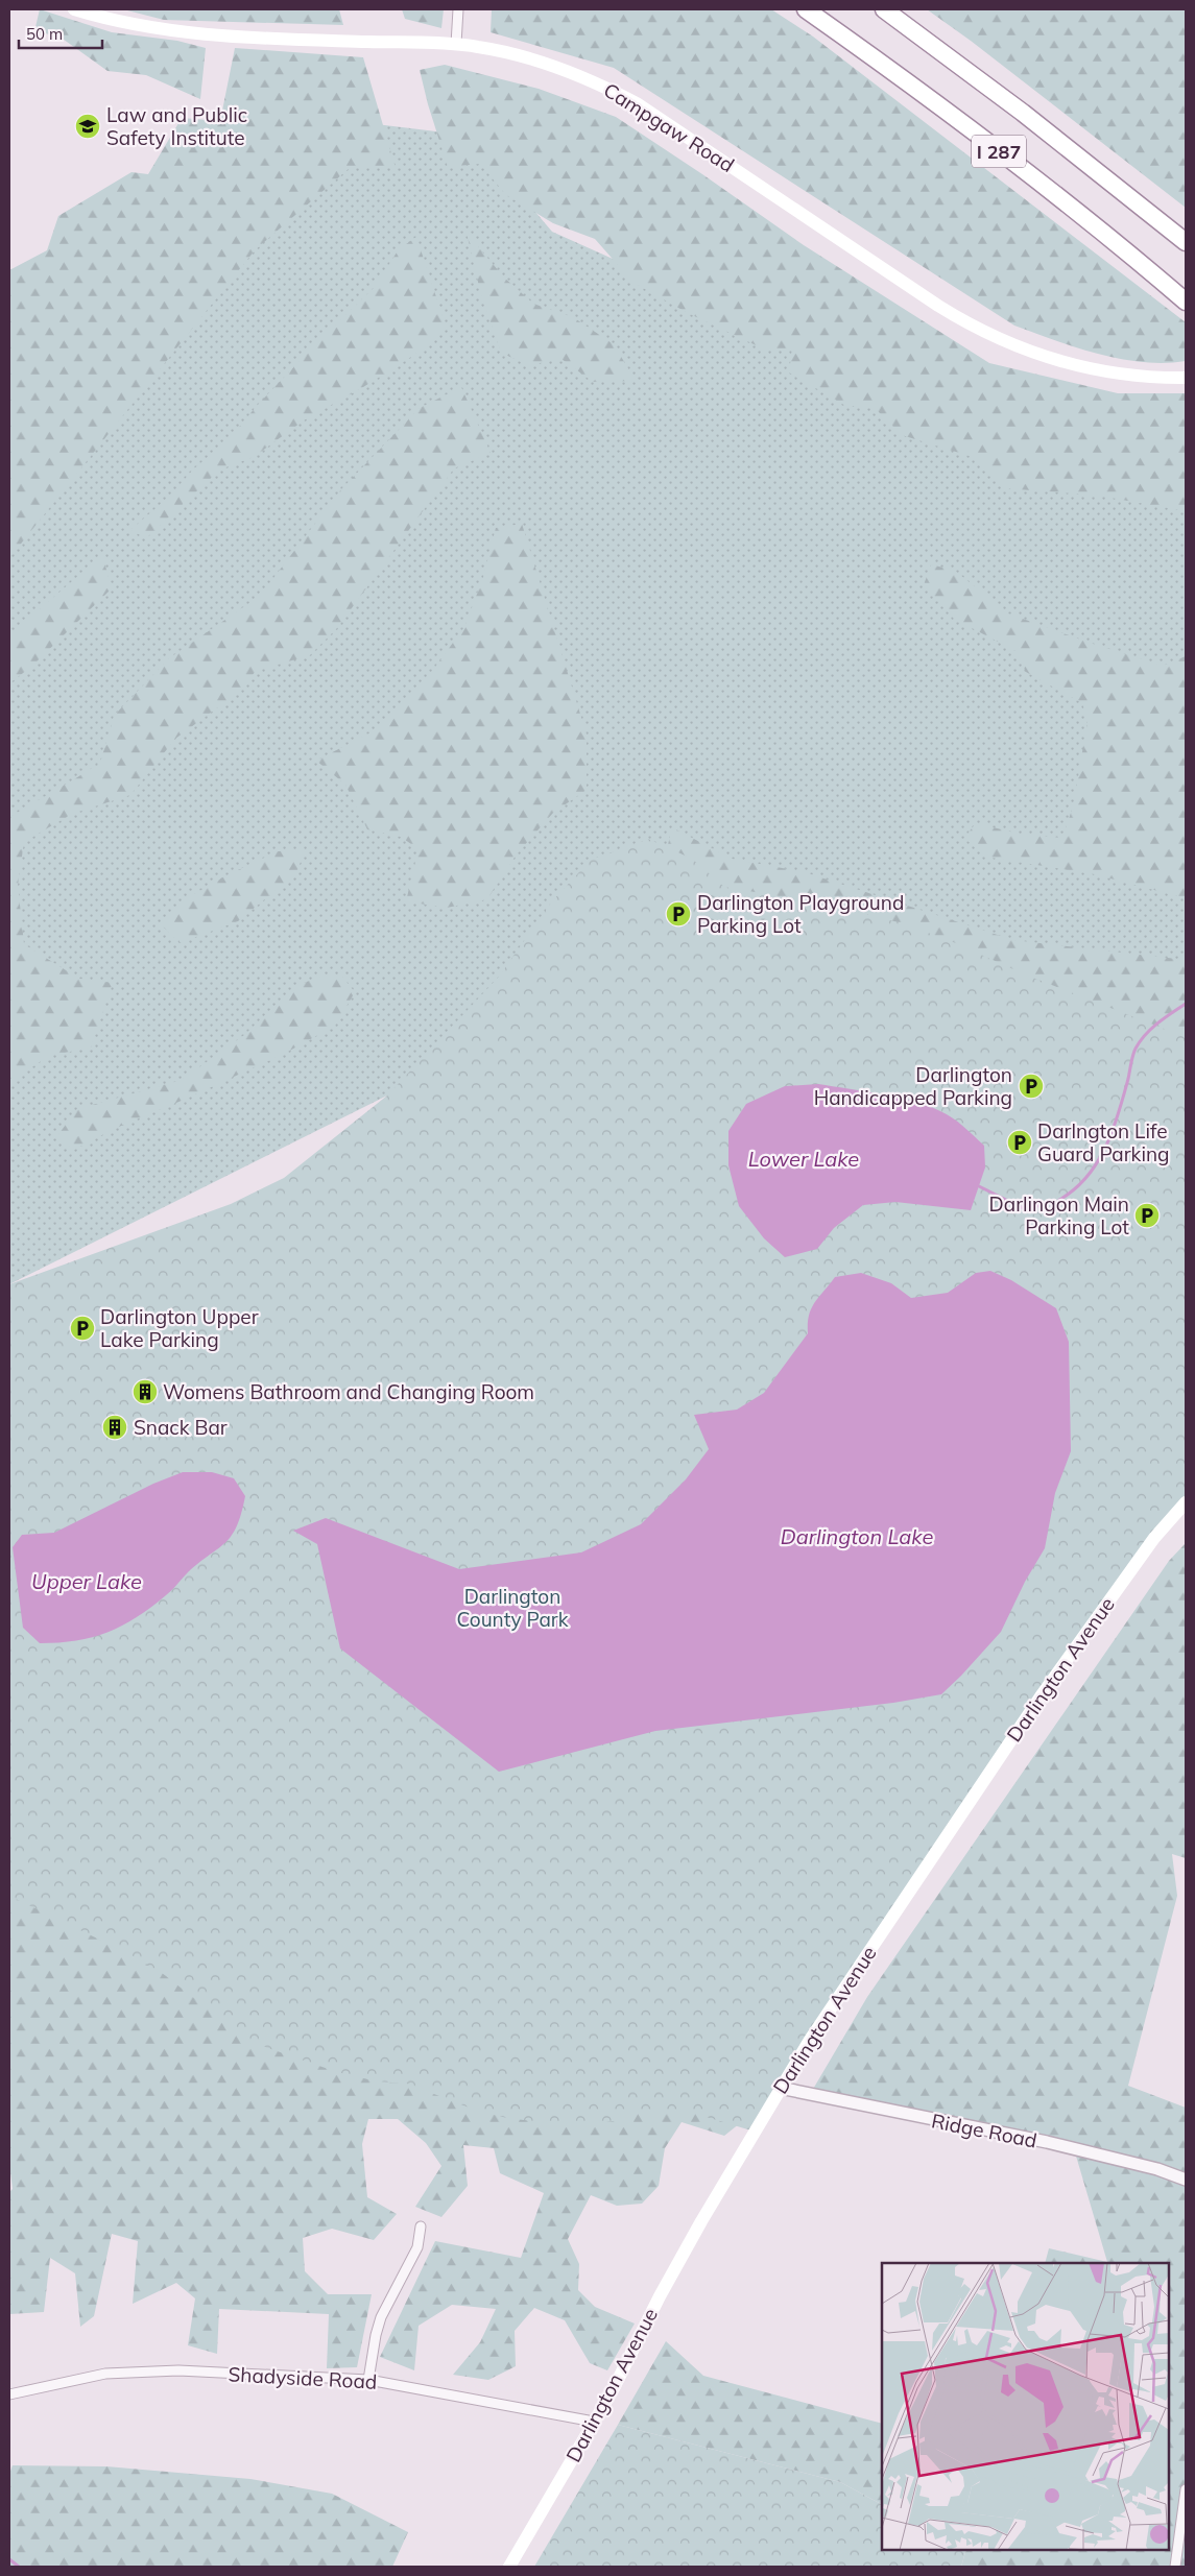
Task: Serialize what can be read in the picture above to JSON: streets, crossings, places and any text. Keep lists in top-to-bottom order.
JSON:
{
  "streets": {
    "highway": ["I 287"],
    "main road": ["Campgaw Road", "Darlington Avenue"],
    "street": ["Ridge Road", "Shadyside Road"]
  },
  "crossings": [
    ["Darlington Avenue", "Ridge Road"],
    ["Darlington Avenue", "Shadyside Road"]
  ],
  "water": ["Lower Lake", "Darlington Lake", "Upper Lake"],
  "parks": ["Darlington County Park"],
  "places": {
    "school or university": ["Law and Public Safety Institute"],
    "parking": [
      "Darlington Playground Parking Lot",
      "Darlington Handicapped Parking",
      "Darlngton Life Guard Parking",
      "Darlingon Main Parking Lot",
      "Darlington Upper Lake Parking"
    ],
    "building": ["Womens Bathroom and Changing Room", "Snack Bar"]
  },
  "scale_bar": "50 m"
}
